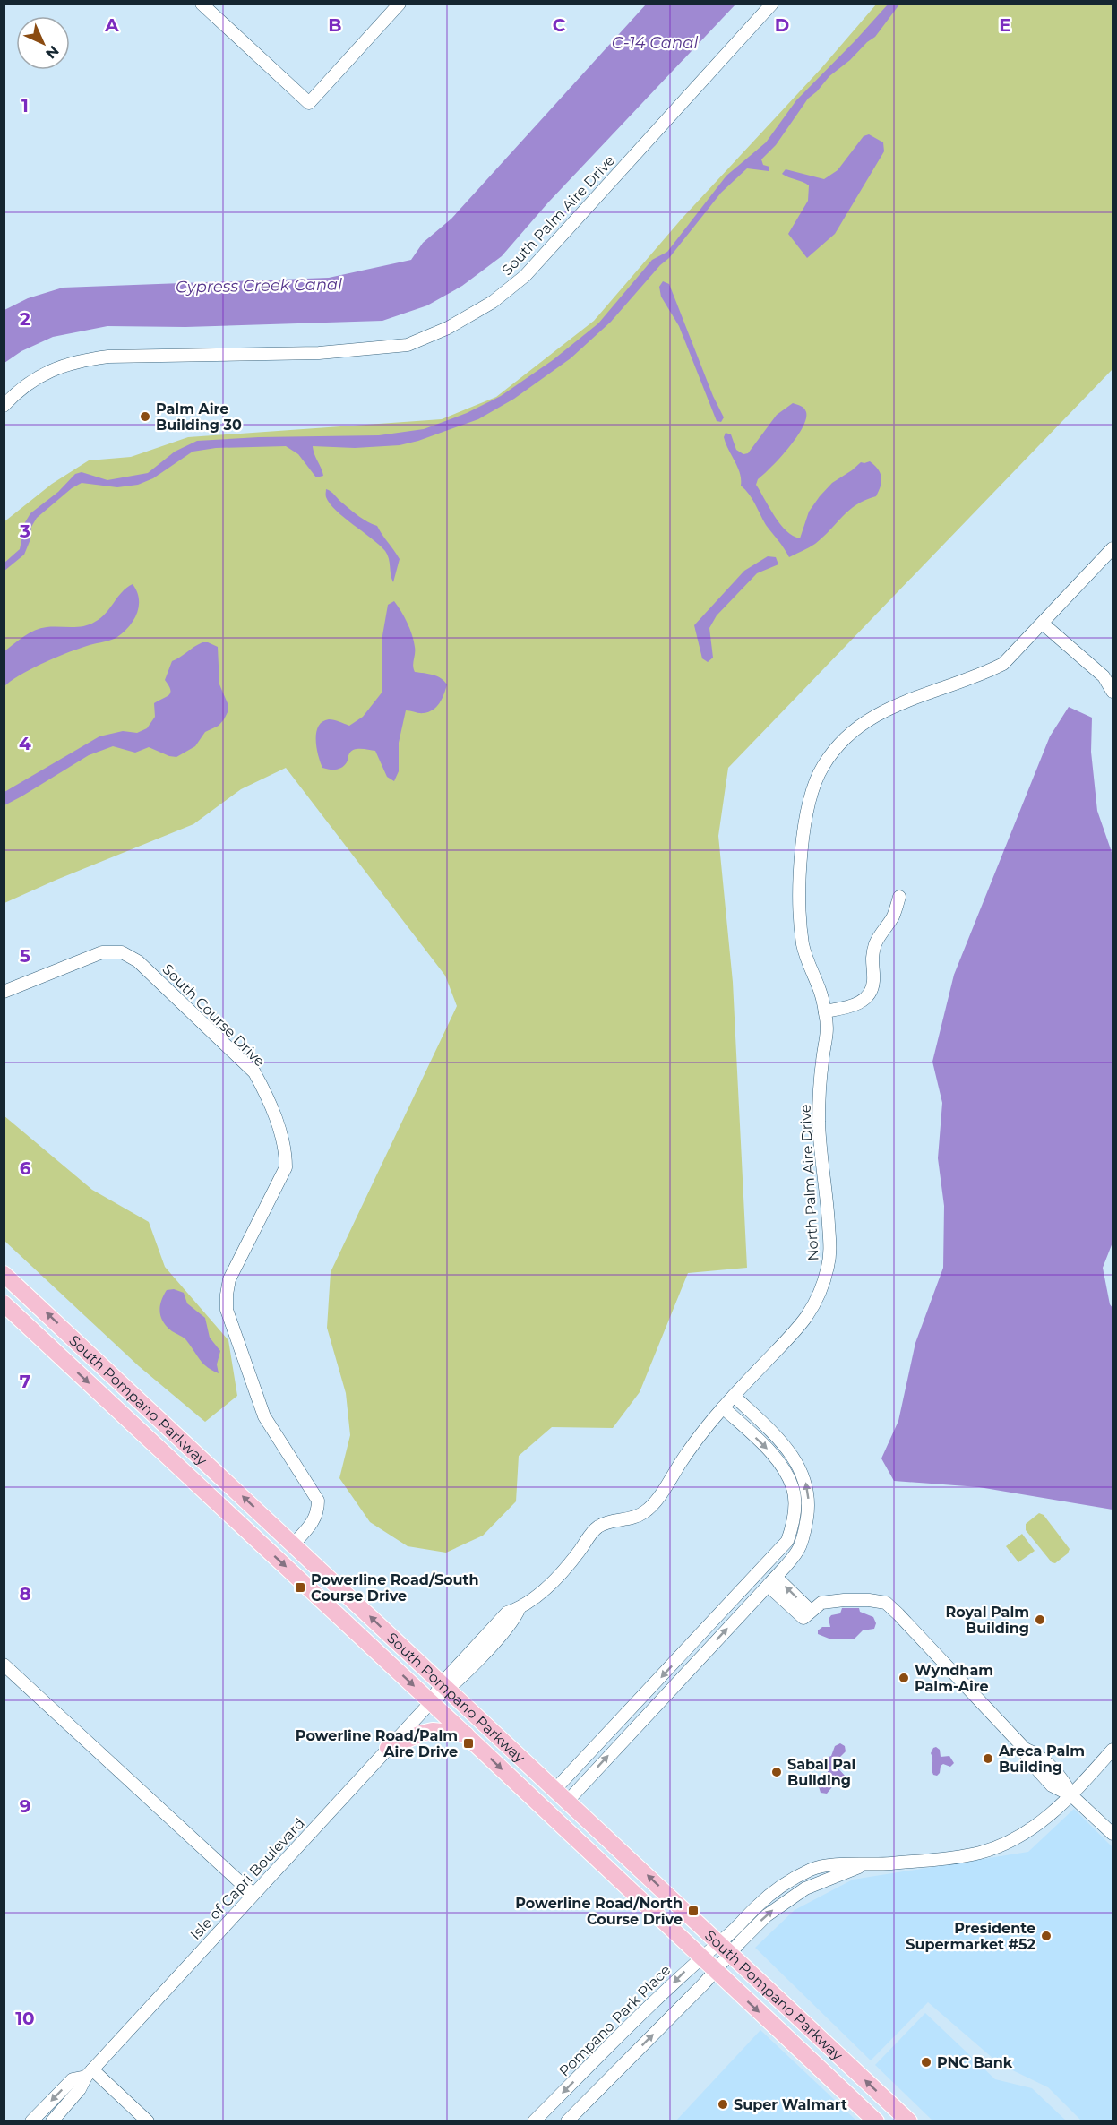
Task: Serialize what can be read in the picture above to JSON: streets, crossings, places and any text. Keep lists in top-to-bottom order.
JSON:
{
  "streets": {
    "main road": ["South Pompano Parkway"],
    "street": [
      "South Palm Aire Drive",
      "South Course Drive",
      "North Palm Aire Drive",
      "Isle of Capri Boulevard",
      "Pompano Park Place"
    ]
  },
  "crossings": [
    ["South Course Drive", "South Pompano Parkway"],
    ["North Palm Aire Drive", "South Pompano Parkway"],
    ["North Palm Aire Drive", "Isle of Capri Boulevard"],
    ["South Pompano Parkway", "Isle of Capri Boulevard"],
    ["South Pompano Parkway", "Pompano Park Place"]
  ],
  "water": ["C-14 Canal", "Cypress Creek Canal"],
  "places": {
    "other": [
      "Palm Aire Building 30",
      "Royal Palm Building",
      "Wyndham Palm-Aire",
      "Areca Palm Building",
      "Sabal Pal Building",
      "Presidente Supermarket #52",
      "PNC Bank",
      "Super Walmart"
    ],
    "transit": ["Powerline Road/South Course Drive", "Powerline Road/Palm Aire Drive", "Powerline Road/North Course Drive"]
  },
  "north": "bottom right",
  "grid": {
    "columns": [
      "A",
      "B",
      "C",
      "D",
      "E"
    ],
    "rows": [
      "1",
      "2",
      "3",
      "4",
      "5",
      "6",
      "7",
      "8",
      "9",
      "10"
    ]
  }
}
